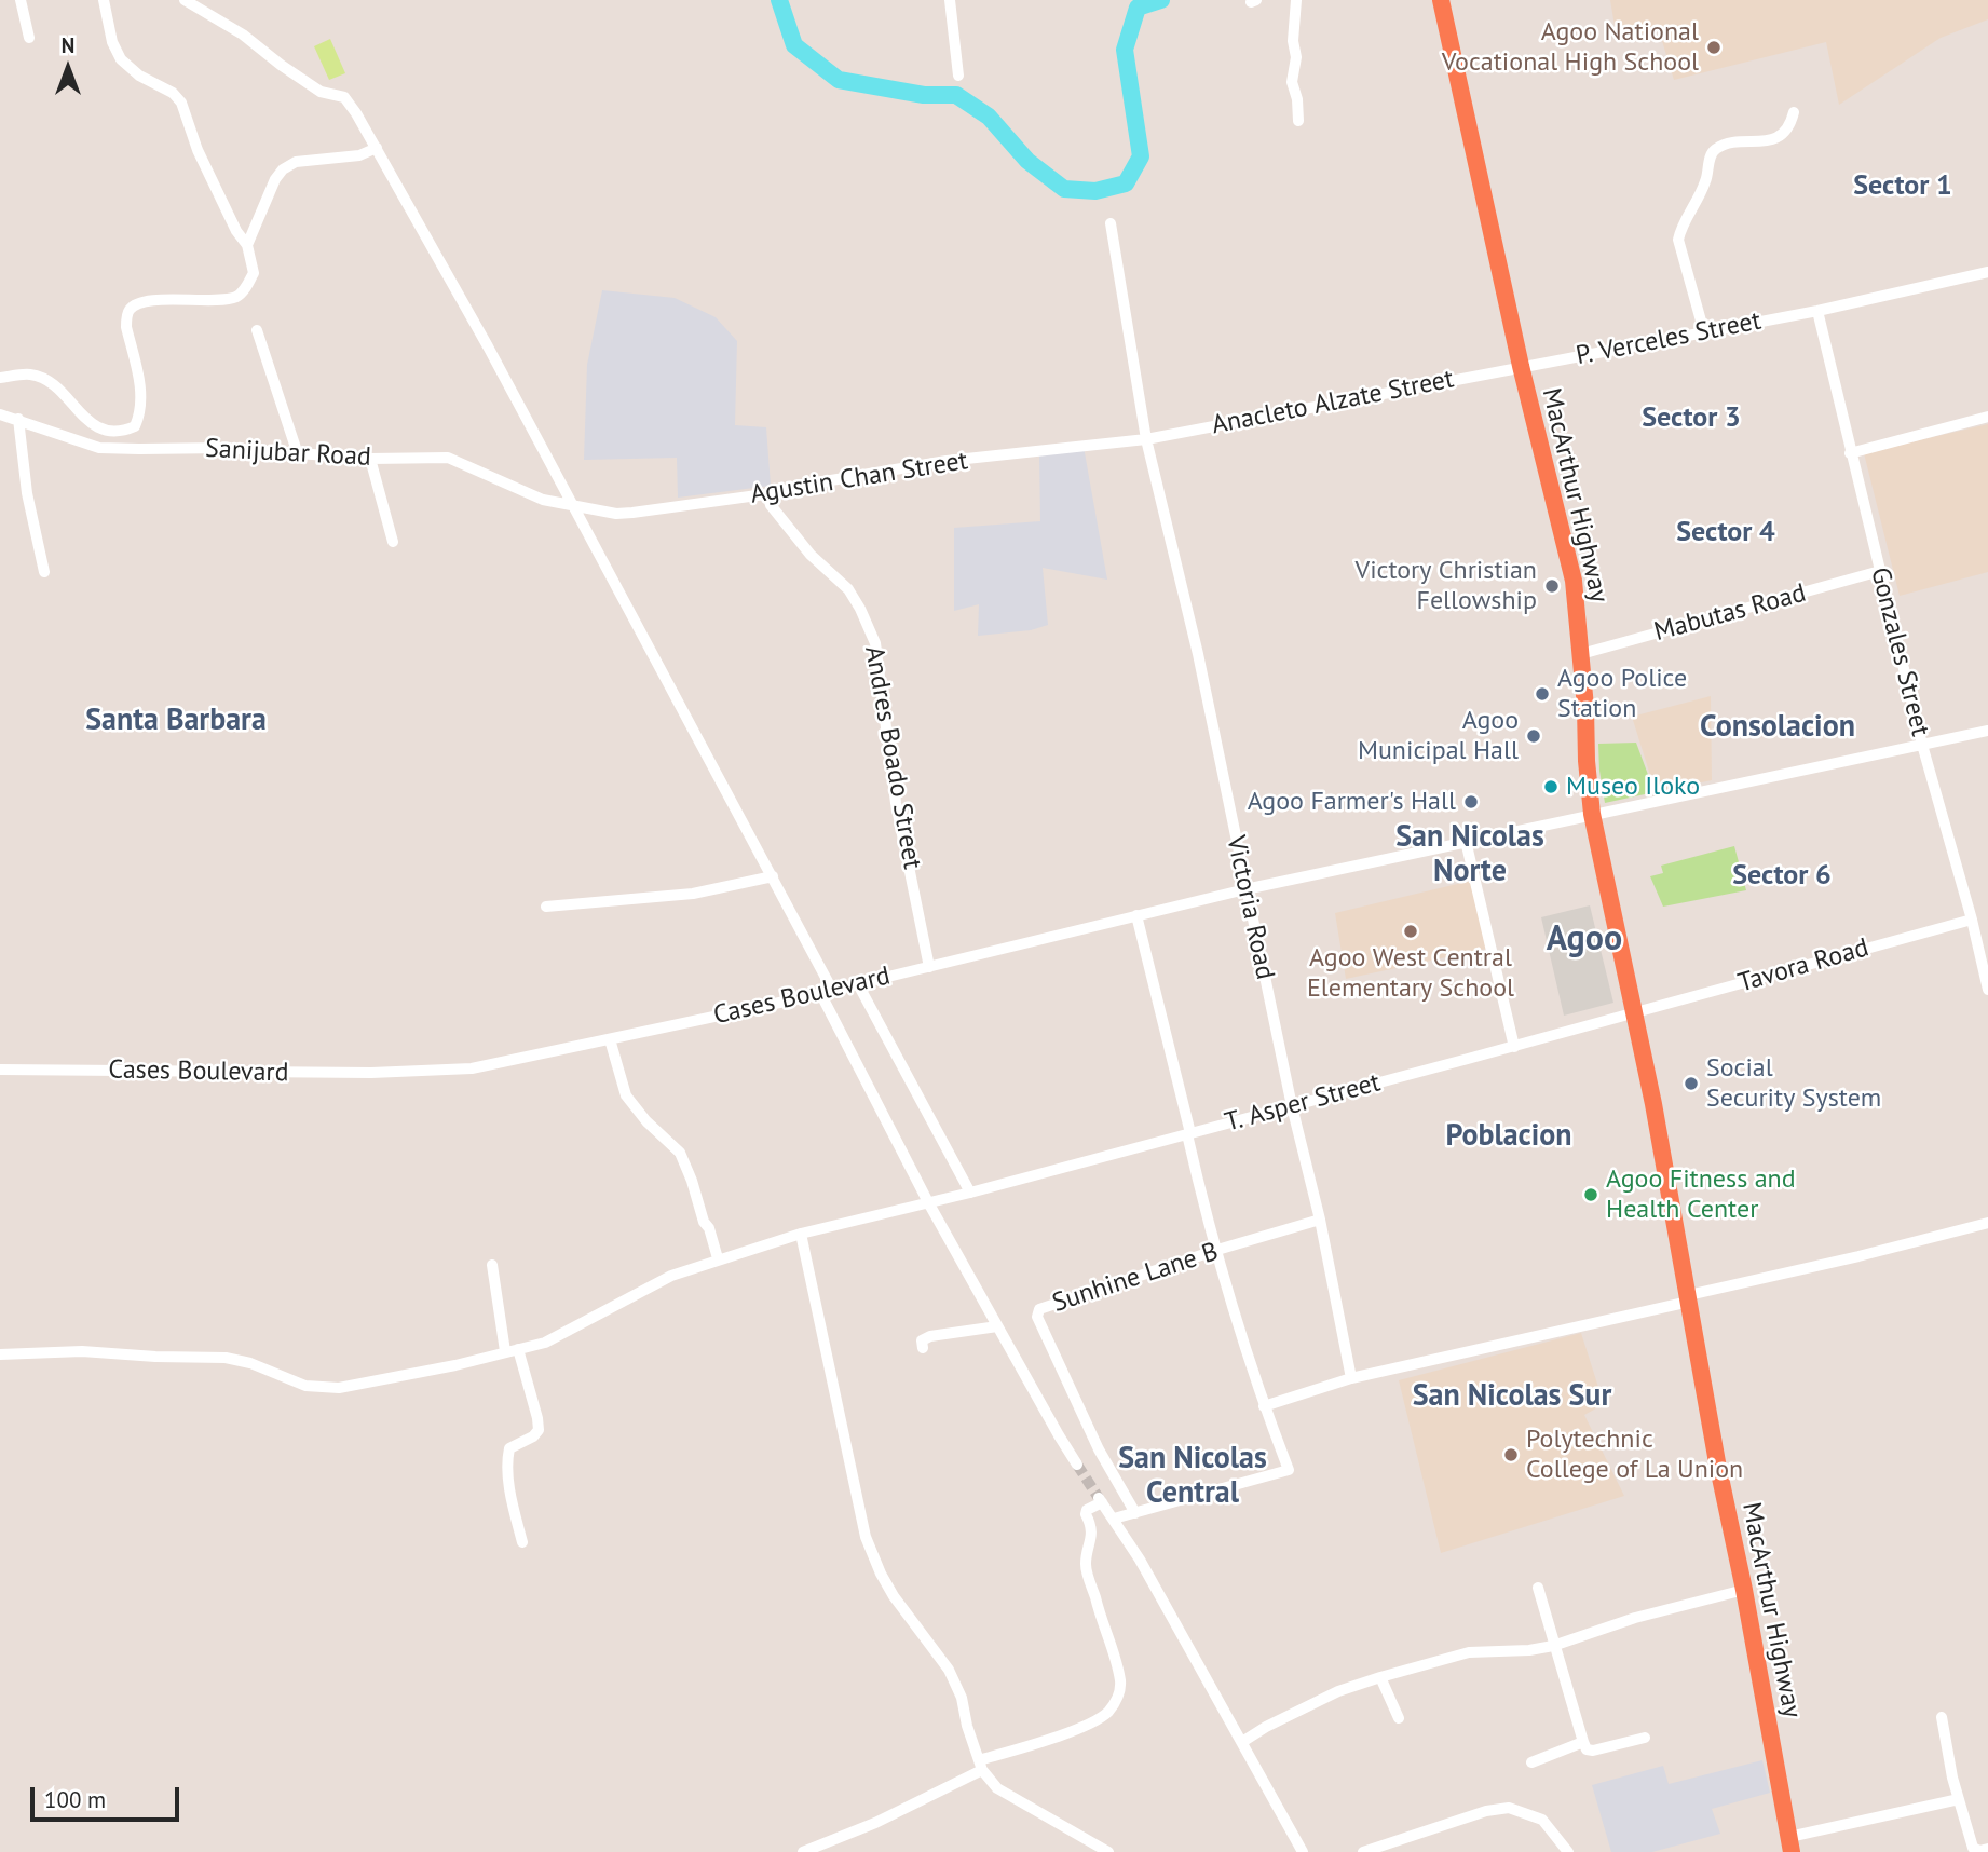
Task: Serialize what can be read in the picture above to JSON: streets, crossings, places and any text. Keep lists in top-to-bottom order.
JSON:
{
  "streets": {
    "highway": ["MacArthur Highway"],
    "street": [
      "P. Verceles Street",
      "Anacleto Alzate Street",
      "Sanijubar Road",
      "Agustin Chan Street",
      "Mabutas Road",
      "Gonzales Street",
      "Andres Boado Street",
      "Victoria Road",
      "Tavora Road",
      "Cases Boulevard",
      "T. Asper Street",
      "Sunhine Lane B"
    ]
  },
  "crossings": [
    ["P. Verceles Street", "Anacleto Alzate Street"],
    ["P. Verceles Street", "MacArthur Highway"],
    ["P. Verceles Street", "Gonzales Street"],
    ["Anacleto Alzate Street", "Agustin Chan Street"],
    ["Anacleto Alzate Street", "MacArthur Highway"],
    ["Anacleto Alzate Street", "Victoria Road"],
    ["Sanijubar Road", "Agustin Chan Street"],
    ["Agustin Chan Street", "Andres Boado Street"],
    ["Agustin Chan Street", "Victoria Road"],
    ["MacArthur Highway", "Mabutas Road"],
    ["MacArthur Highway", "Tavora Road"],
    ["MacArthur Highway", "Cases Boulevard"],
    ["MacArthur Highway", "T. Asper Street"],
    ["Mabutas Road", "Gonzales Street"],
    ["Gonzales Street", "Tavora Road"],
    ["Gonzales Street", "Cases Boulevard"],
    ["Andres Boado Street", "Cases Boulevard"],
    ["Victoria Road", "Cases Boulevard"],
    ["Victoria Road", "T. Asper Street"],
    ["Victoria Road", "Sunhine Lane B"],
    ["Tavora Road", "T. Asper Street"]
  ],
  "districts": [
    "Sector 1",
    "Sector 3",
    "Sector 4",
    "Santa Barbara",
    "Consolacion",
    "San Nicolas Norte",
    "Sector 6",
    "Agoo",
    "Poblacion",
    "San Nicolas Sur",
    "San Nicolas Central"
  ],
  "places": [
    "Agoo National Vocational High School",
    "Victory Christian Fellowship",
    "Agoo Police Station",
    "Agoo Municipal Hall",
    "Museo Iloko",
    "Agoo Farmer's Hall",
    "Agoo West Central Elementary School",
    "Social Security System",
    "Agoo Fitness and Health Center",
    "Polytechnic College of La Union"
  ],
  "scale_bar": "100 m",
  "north": "top"
}
